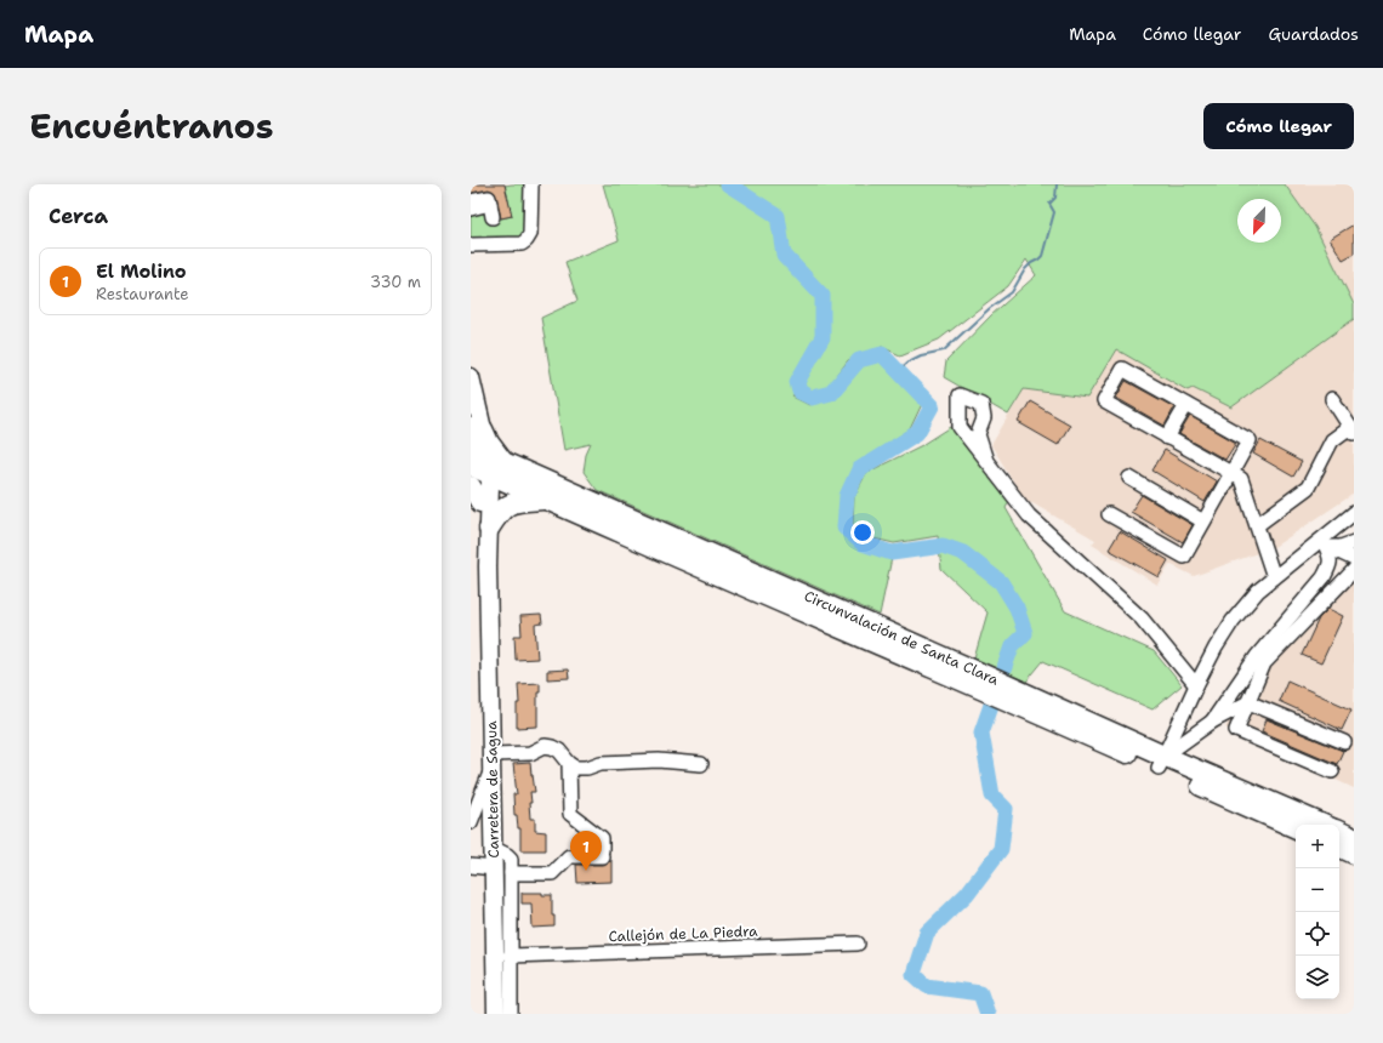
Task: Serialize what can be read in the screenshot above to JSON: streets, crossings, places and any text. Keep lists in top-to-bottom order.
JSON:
{
  "streets": {
    "highway": ["Circunvalación de Santa Clara"],
    "main road": ["Carretera de Sagua"],
    "street": ["Callejón de La Piedra"]
  },
  "crossings": [
    ["Circunvalación de Santa Clara", "Carretera de Sagua"]
  ],
  "north": "bottom left",
  "page": {
    "header": "Mapa",
    "nav": ["Mapa", "Cómo llegar", "Guardados"],
    "title": "Encuéntranos",
    "buttons": "Cómo llegar",
    "heading": "Cerca",
    "list": [
      {
        "mark": "1",
        "name": "El Molino",
        "note": "Restaurante",
        "value": "330 m"
      }
    ],
    "map_buttons": ["+", "−"],
    "pins": "1"
  }
}
